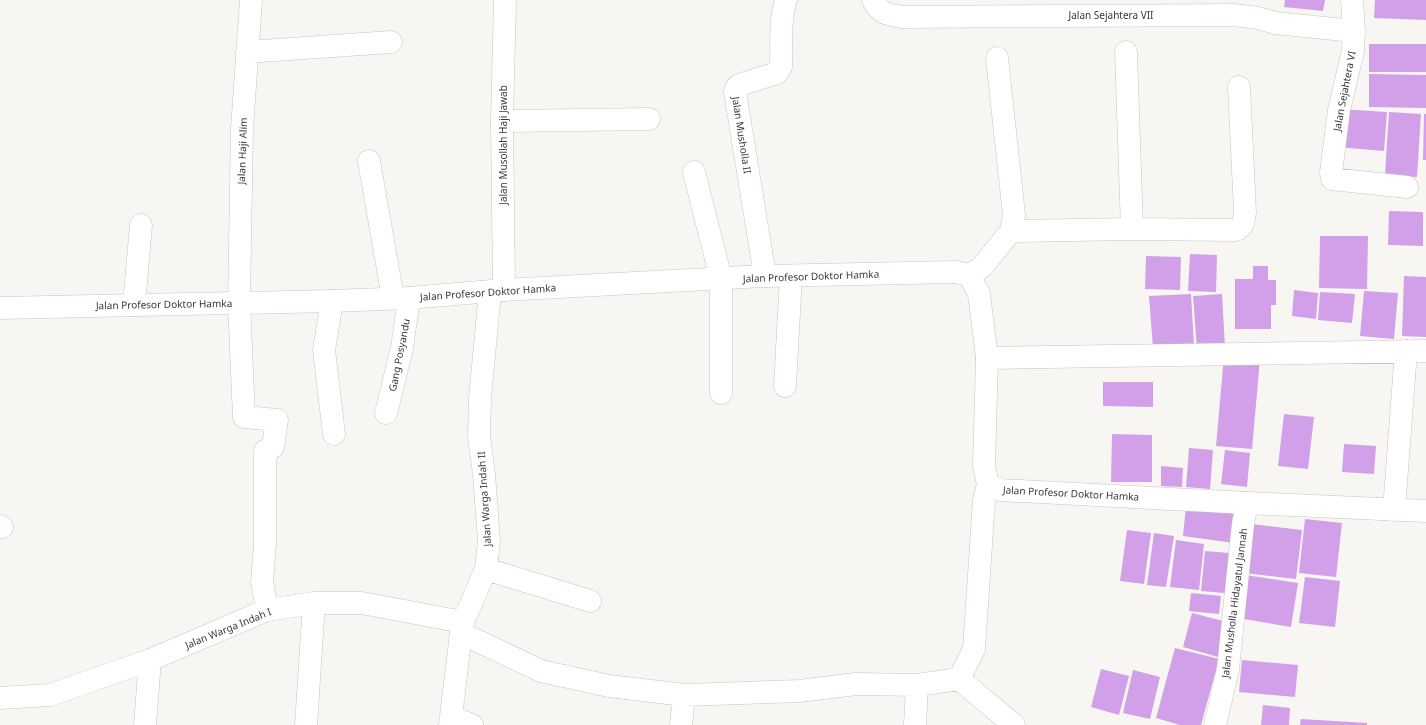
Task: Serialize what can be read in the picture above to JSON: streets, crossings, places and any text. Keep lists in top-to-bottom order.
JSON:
{
  "streets": {
    "street": [
      "Jalan Sejahtera VII",
      "Jalan Sejahtera VI",
      "Jalan Musholla II",
      "Jalan Musollah Haji Jawab",
      "Jalan Haji Alim",
      "Jalan Profesor Doktor Hamka",
      "Gang Posyandu",
      "Jalan Warga Indah II",
      "Jalan Musholla Hidayatul Jannah",
      "Jalan Warga Indah I"
    ]
  },
  "crossings": [
    ["Jalan Sejahtera VII", "Jalan Sejahtera VI"],
    ["Jalan Musholla II", "Jalan Profesor Doktor Hamka"],
    ["Jalan Musollah Haji Jawab", "Jalan Profesor Doktor Hamka"],
    ["Jalan Musollah Haji Jawab", "Jalan Warga Indah II"],
    ["Jalan Haji Alim", "Jalan Profesor Doktor Hamka"],
    ["Jalan Haji Alim", "Jalan Warga Indah I"],
    ["Jalan Profesor Doktor Hamka", "Gang Posyandu"],
    ["Jalan Profesor Doktor Hamka", "Jalan Warga Indah II"],
    ["Jalan Profesor Doktor Hamka", "Jalan Musholla Hidayatul Jannah"],
    ["Jalan Warga Indah II", "Jalan Warga Indah I"]
  ]
}
